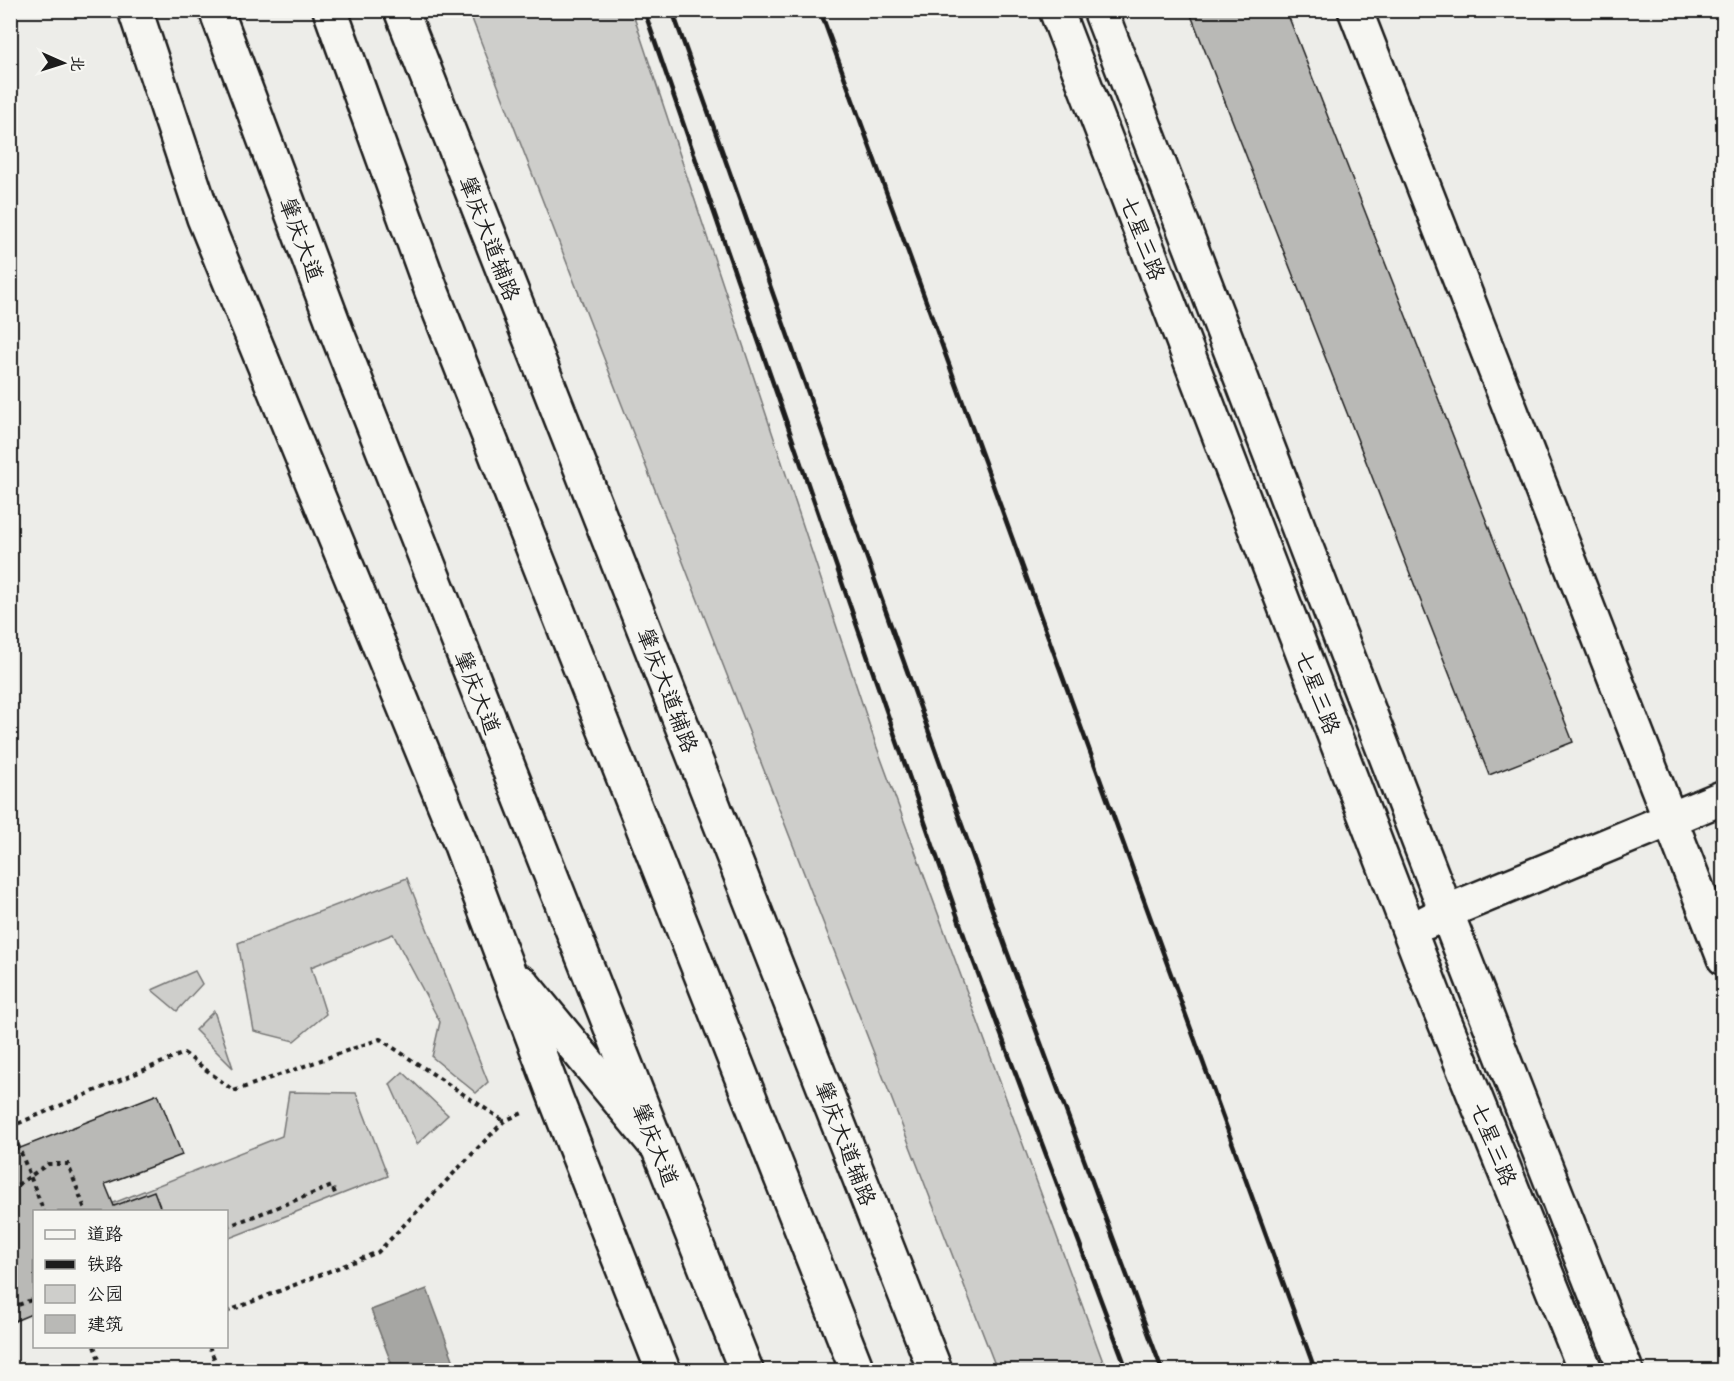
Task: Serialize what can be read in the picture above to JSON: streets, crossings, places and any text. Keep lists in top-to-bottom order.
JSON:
{
  "streets": {
    "main road": ["肇庆大道辅路", "七星三路", "肇庆大道"]
  },
  "legend": [
    "道路",
    "铁路",
    "公园",
    "建筑"
  ],
  "north": "right"
}
